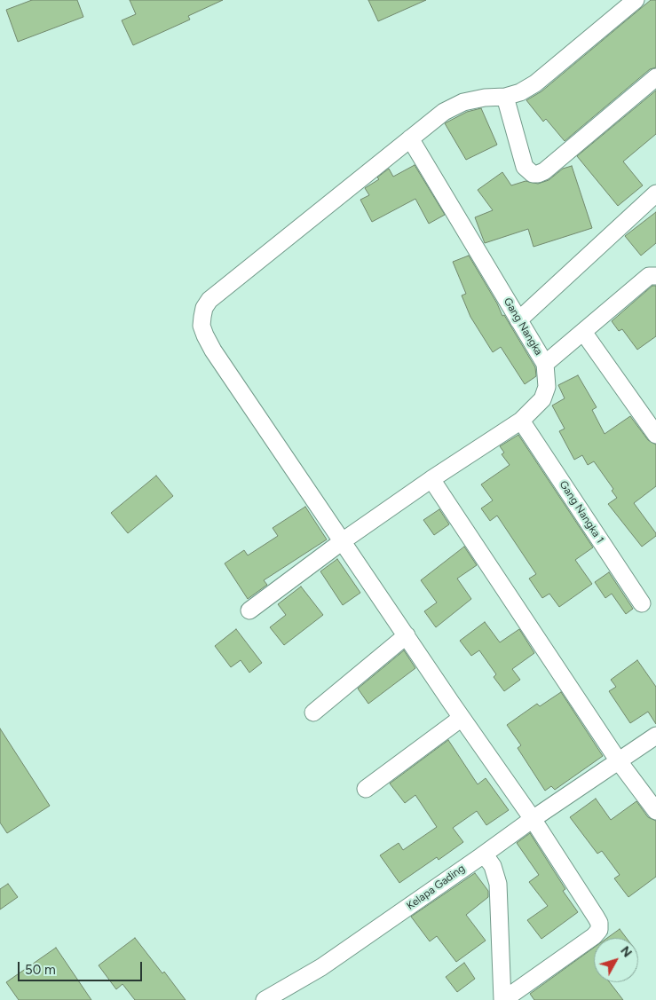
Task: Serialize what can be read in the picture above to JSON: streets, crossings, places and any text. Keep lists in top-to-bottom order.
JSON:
{
  "streets": {
    "street": ["Gang Nangka", "Gang Nangka 1", "Kelapa Gading"]
  },
  "crossings": [
    ["Gang Nangka", "Gang Nangka 1"]
  ],
  "scale_bar": "50 m",
  "north": "top right"
}
